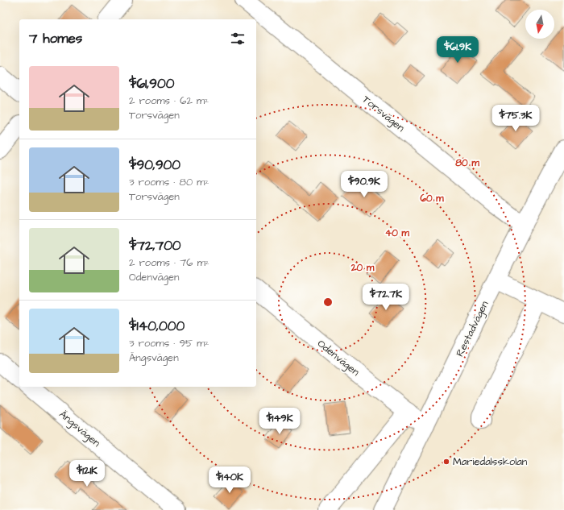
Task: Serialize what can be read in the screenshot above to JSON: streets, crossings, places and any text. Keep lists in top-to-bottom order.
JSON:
{
  "streets": {
    "street": [
      "Torsvägen",
      "Restadvägen",
      "Odenvägen",
      "Ängsvägen"
    ]
  },
  "crossings": [
    ["Torsvägen", "Restadvägen"],
    ["Restadvägen", "Odenvägen"]
  ],
  "places": ["Mariedalsskolan"],
  "north": "bottom",
  "page": {
    "heading": "7 homes",
    "price": [
      "$61.9K",
      "$75.3K",
      "$90.9K",
      "$72.7K",
      "$149K",
      "$121K",
      "$140K"
    ],
    "list": [
      {
        "name": "$61,900",
        "note": "2 rooms · 62 m² · Torsvägen"
      },
      {
        "name": "$90,900",
        "note": "3 rooms · 80 m² · Torsvägen"
      },
      {
        "name": "$72,700",
        "note": "2 rooms · 76 m² · Odenvägen"
      },
      {
        "name": "$140,000",
        "note": "3 rooms · 95 m² · Ängsvägen"
      }
    ]
  },
  "rings": [
    "80 m",
    "60 m",
    "40 m",
    "20 m"
  ]
}
